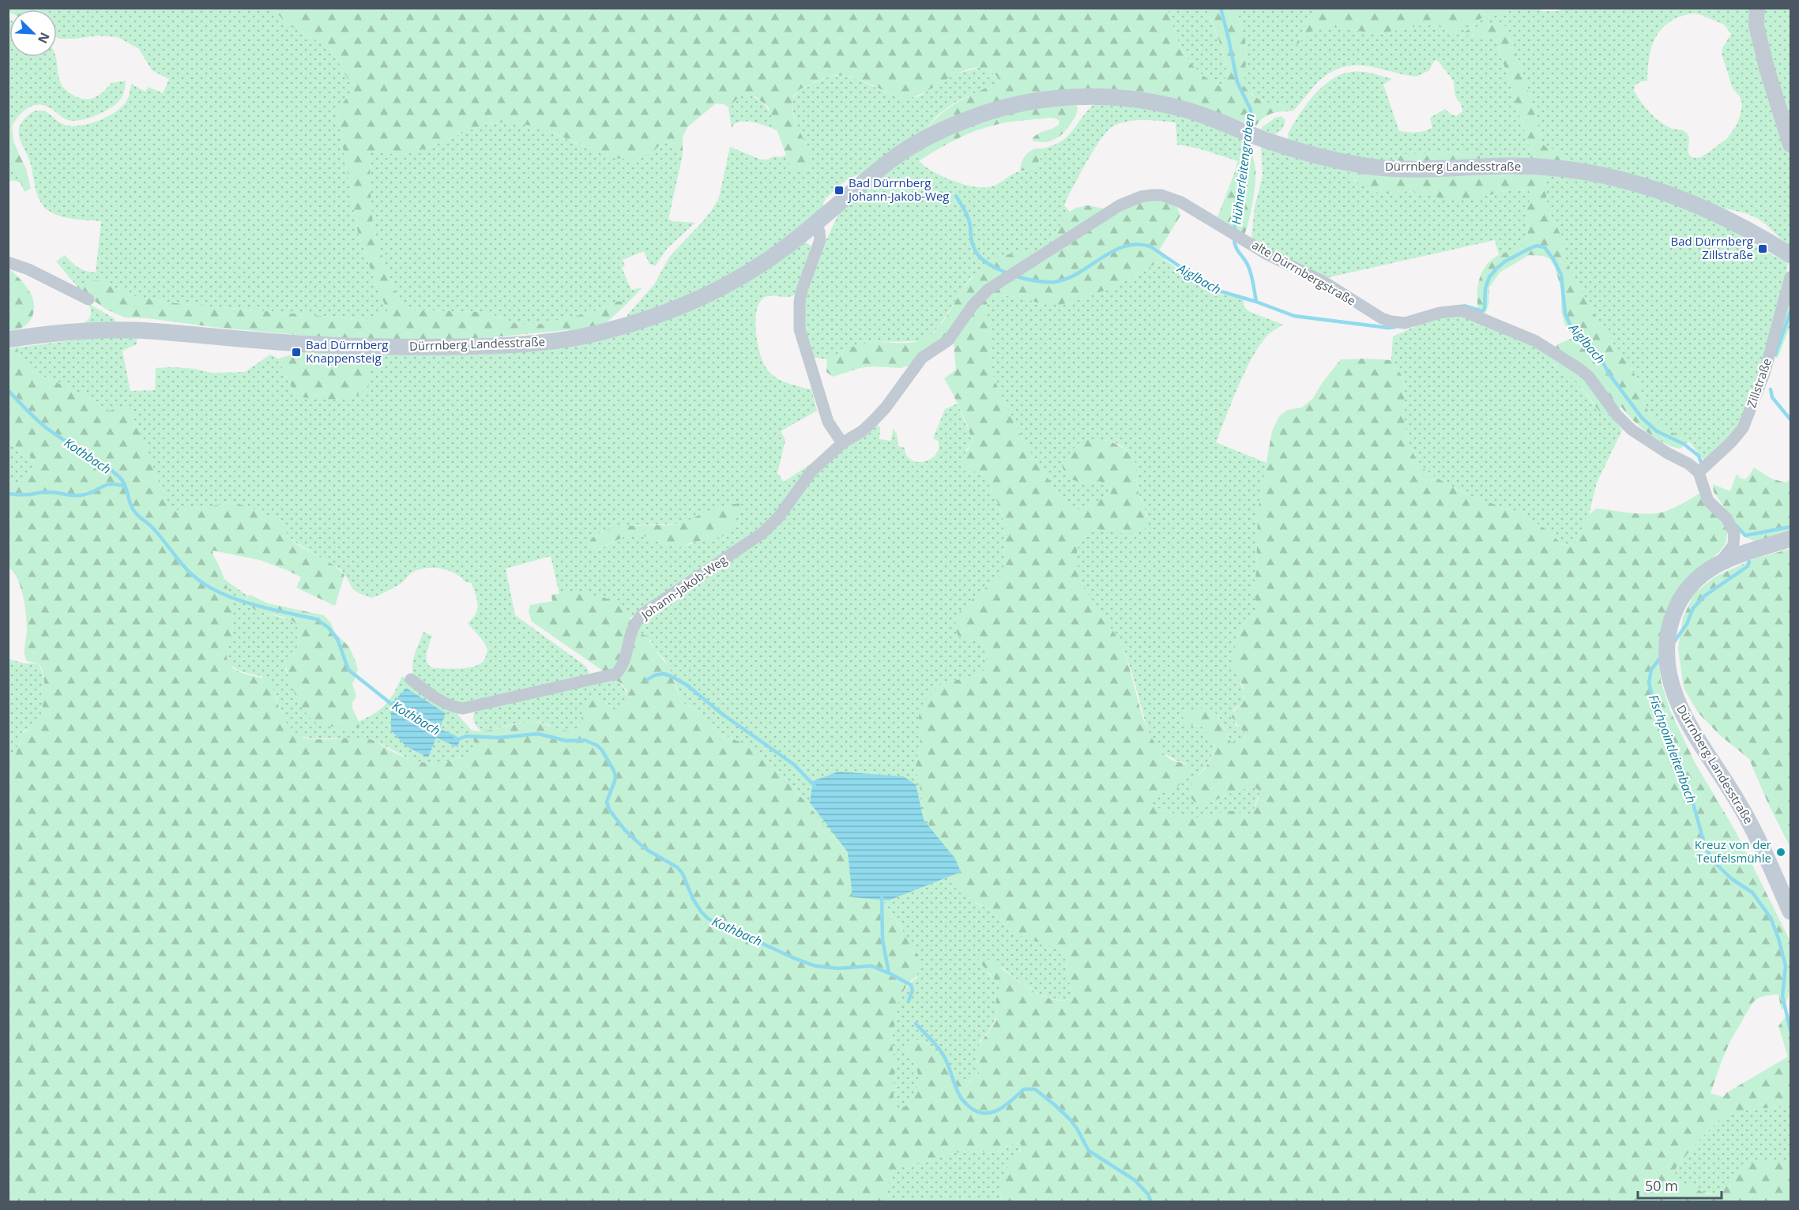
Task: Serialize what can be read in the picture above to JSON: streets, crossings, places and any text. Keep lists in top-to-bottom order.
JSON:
{
  "streets": {
    "main road": ["Dürrnberg Landesstraße"],
    "street": ["alte Dürrnbergstraße", "Zillstraße", "Johann-Jakob-Weg"]
  },
  "crossings": [
    ["alte Dürrnbergstraße", "Zillstraße"],
    ["alte Dürrnbergstraße", "Johann-Jakob-Weg"]
  ],
  "water": [
    "Hühnerleitengraben",
    "Aiglbach",
    "Kothbach",
    "Fischpointleitenbach"
  ],
  "places": {
    "transit": ["Bad Dürrnberg Johann-Jakob-Weg", "Bad Dürrnberg Zillstraße", "Bad Dürrnberg Knappensteig"],
    "other": ["Kreuz von der Teufelsmühle"]
  },
  "scale_bar": "50 m",
  "north": "bottom right"
}
